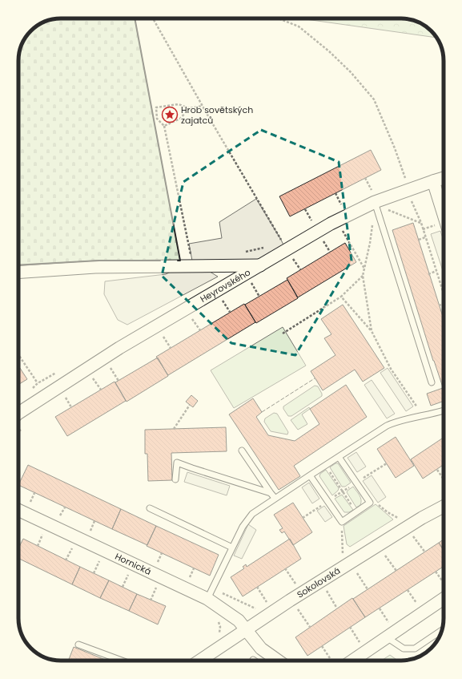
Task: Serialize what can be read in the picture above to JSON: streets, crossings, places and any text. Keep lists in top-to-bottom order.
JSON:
{
  "streets": {
    "street": ["Heyrovského", "Hornická", "Sokolovská"]
  },
  "crossings": [
    ["Hornická", "Sokolovská"]
  ],
  "places": {
    "place": ["Hrob sovětských zajatců"]
  }
}
